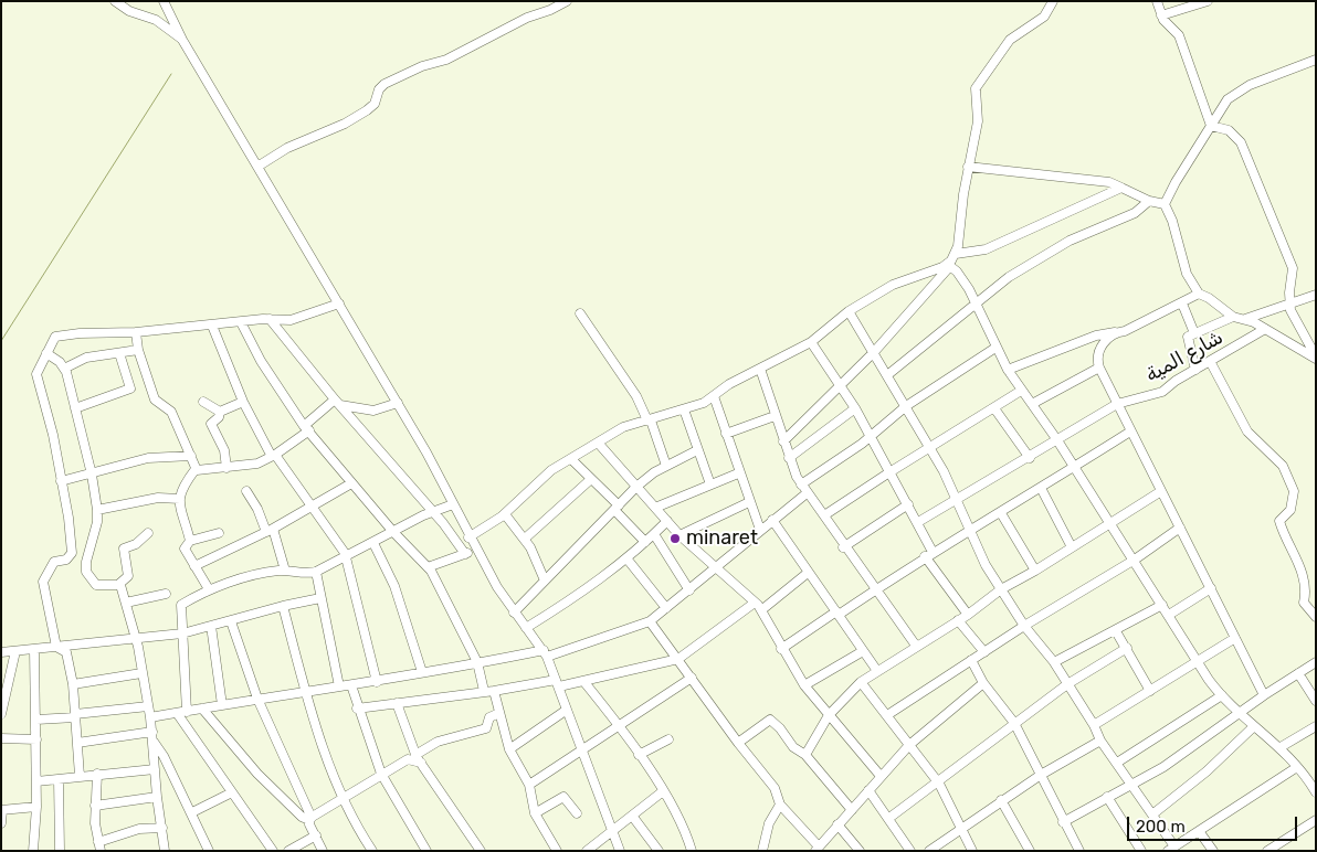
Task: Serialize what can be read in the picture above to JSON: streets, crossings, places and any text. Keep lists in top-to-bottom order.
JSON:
{
  "streets": {
    "street": ["شارع المية"]
  },
  "places": ["minaret"],
  "scale_bar": "200 m"
}
